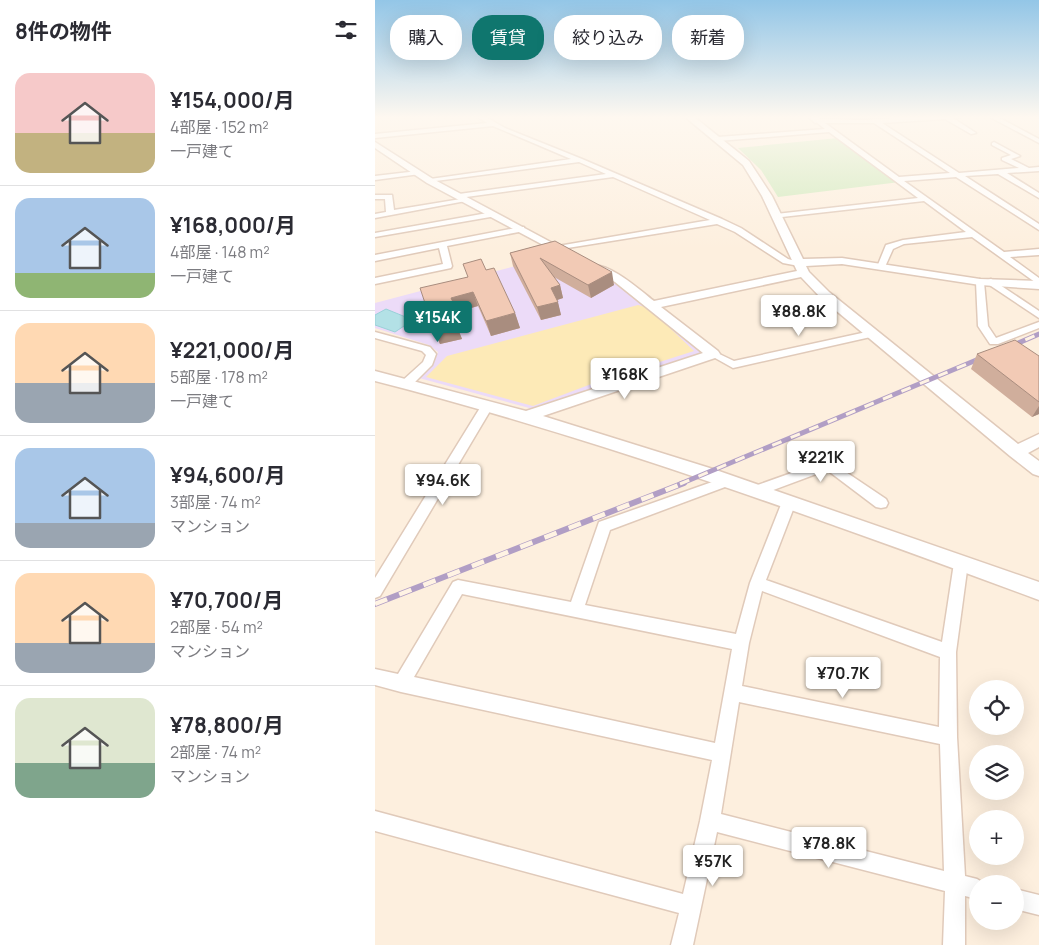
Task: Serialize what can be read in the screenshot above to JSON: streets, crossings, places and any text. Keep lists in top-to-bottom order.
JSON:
{
  "page": {
    "heading": "8件の物件",
    "chip": [
      "購入",
      "賃貸",
      "絞り込み",
      "新着"
    ],
    "list": [
      {
        "name": "¥154,000/月",
        "note": "4部屋 · 152 m² · 一戸建て"
      },
      {
        "name": "¥168,000/月",
        "note": "4部屋 · 148 m² · 一戸建て"
      },
      {
        "name": "¥221,000/月",
        "note": "5部屋 · 178 m² · 一戸建て"
      },
      {
        "name": "¥94,600/月",
        "note": "3部屋 · 74 m² · マンション"
      },
      {
        "name": "¥70,700/月",
        "note": "2部屋 · 54 m² · マンション"
      },
      {
        "name": "¥78,800/月",
        "note": "2部屋 · 74 m² · マンション"
      }
    ],
    "price": [
      "¥88.8K",
      "¥154K",
      "¥168K",
      "¥221K",
      "¥94.6K",
      "¥70.7K",
      "¥78.8K",
      "¥57K"
    ],
    "map_buttons": ["+", "−"]
  }
}
